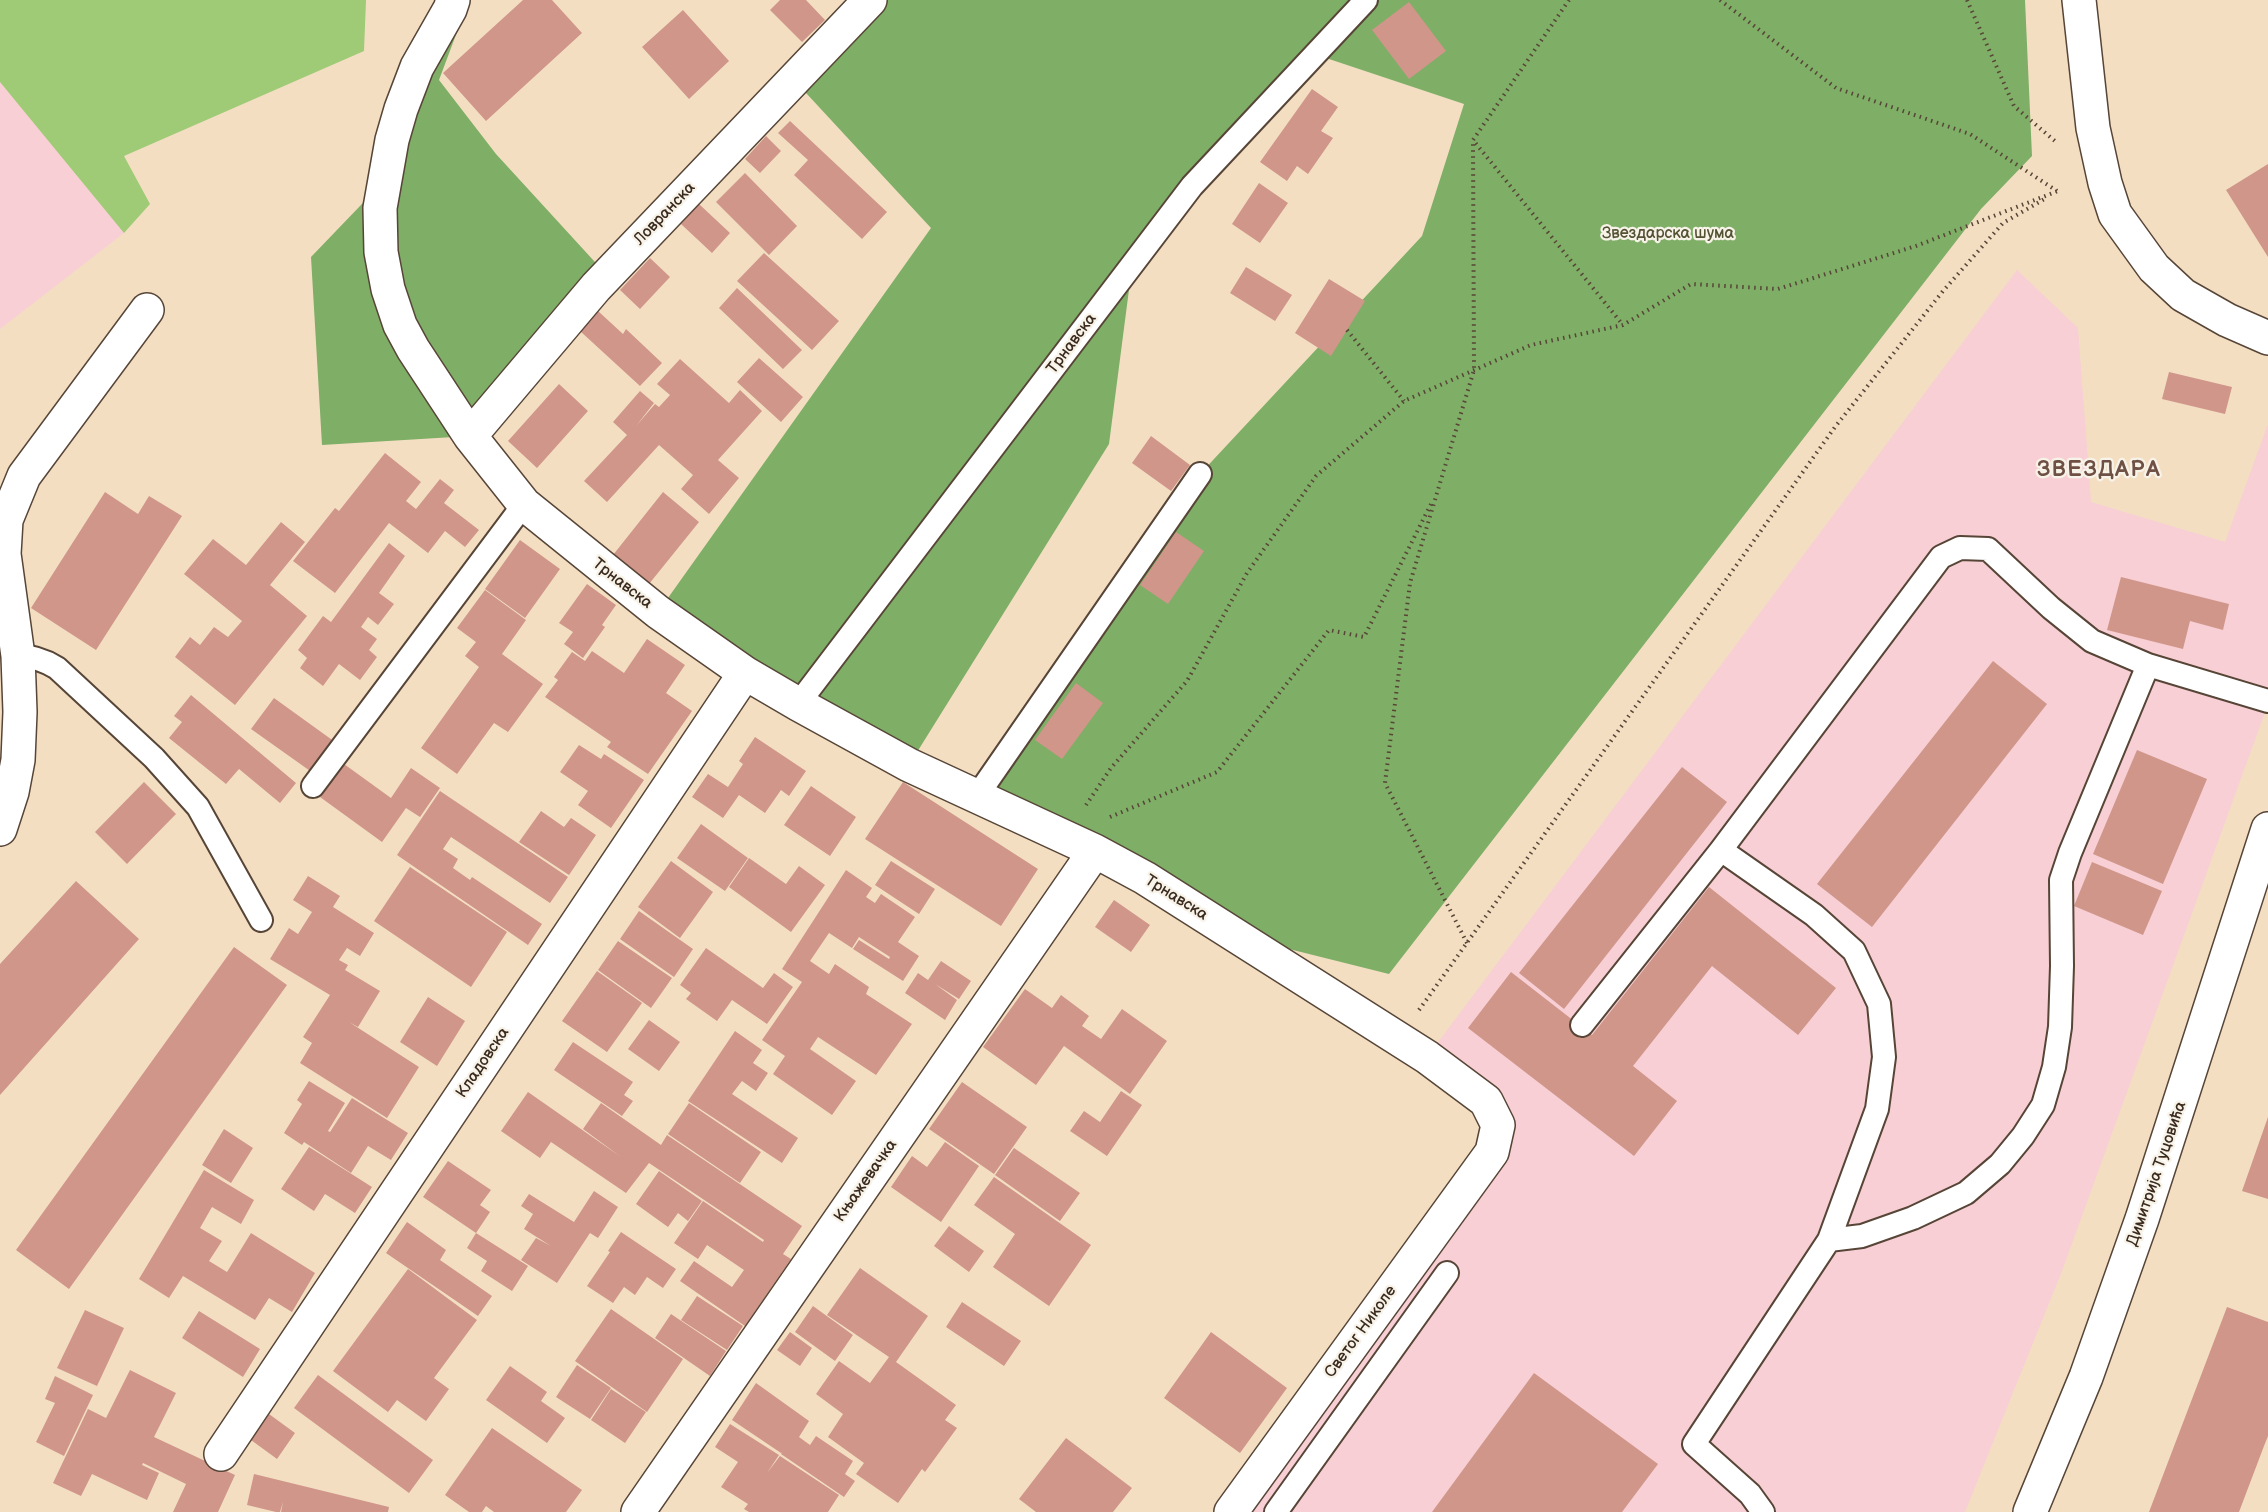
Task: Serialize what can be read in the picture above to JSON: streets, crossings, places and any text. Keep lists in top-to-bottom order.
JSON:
{
  "streets": {
    "street": [
      "Ловранска",
      "Трнавска",
      "Кладовска",
      "Димитрија Туцовића",
      "Књажевачка",
      "Светог Николе"
    ]
  },
  "crossings": [
    ["Ловранска", "Трнавска"],
    ["Трнавска", "Кладовска"],
    ["Трнавска", "Књажевачка"],
    ["Трнавска", "Светог Николе"]
  ],
  "districts": ["ЗВЕЗДАРА"],
  "parks": ["Звездарска шума"]
}
